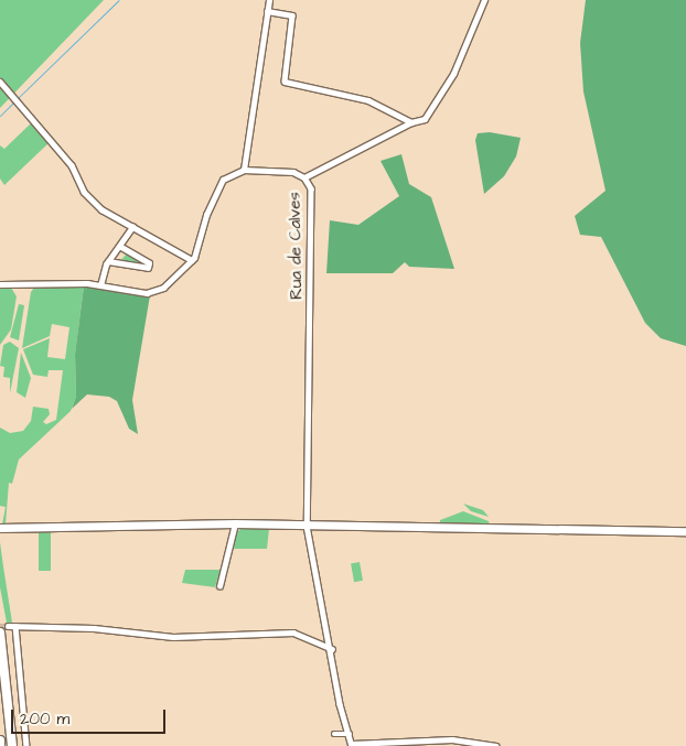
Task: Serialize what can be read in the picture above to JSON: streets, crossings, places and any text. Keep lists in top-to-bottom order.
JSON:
{
  "streets": {
    "street": ["Rua de Calves"]
  },
  "scale_bar": "200 m"
}
